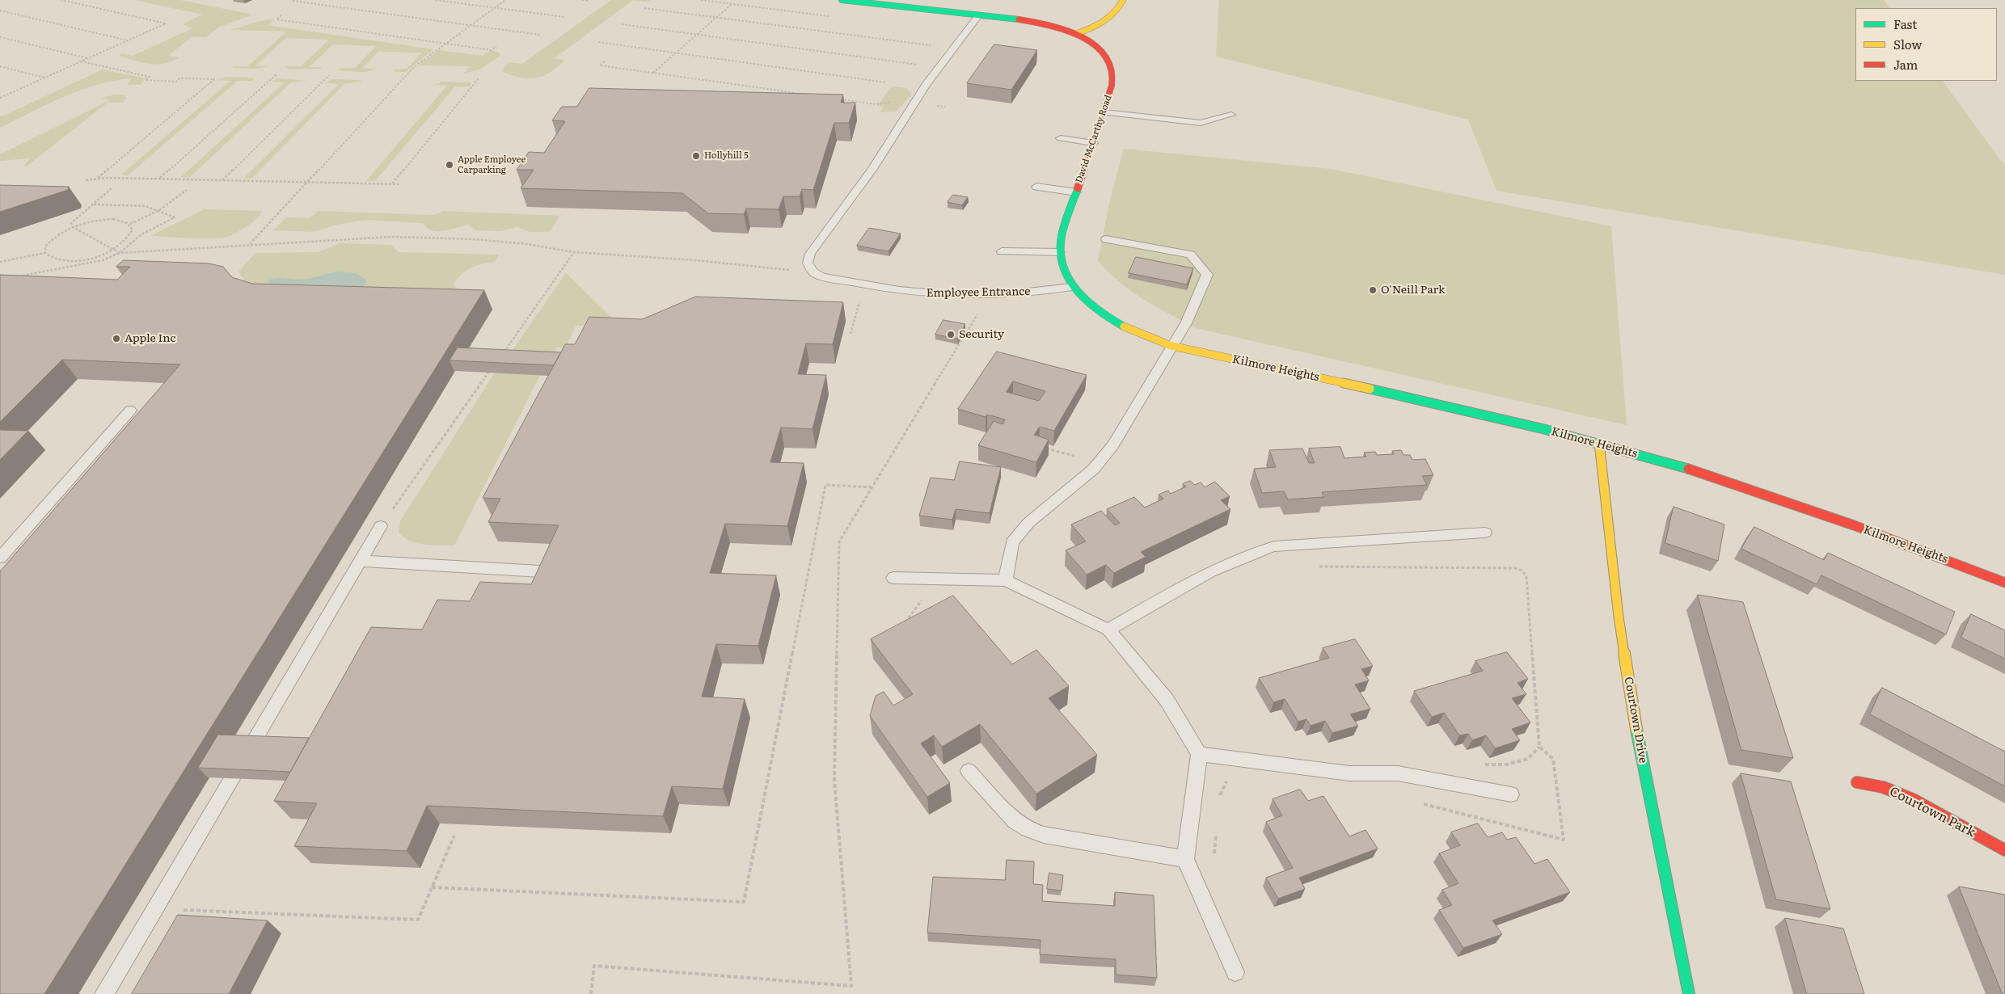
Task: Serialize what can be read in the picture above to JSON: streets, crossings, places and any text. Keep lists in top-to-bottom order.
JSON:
{
  "streets": {
    "street": [
      "David McCarthy Road",
      "Kilmore Heights",
      "Courtown Drive",
      "Courtown Park"
    ],
    "lane": ["Employee Entrance"]
  },
  "crossings": [
    ["David McCarthy Road", "Employee Entrance"],
    ["David McCarthy Road", "Kilmore Heights"],
    ["Kilmore Heights", "Courtown Drive"]
  ],
  "places": [
    "Hollyhill 5",
    "Apple Employee Carparking",
    "O'Neill Park",
    "Security",
    "Apple Inc"
  ],
  "legend": ["Fast", "Slow", "Jam"]
}
